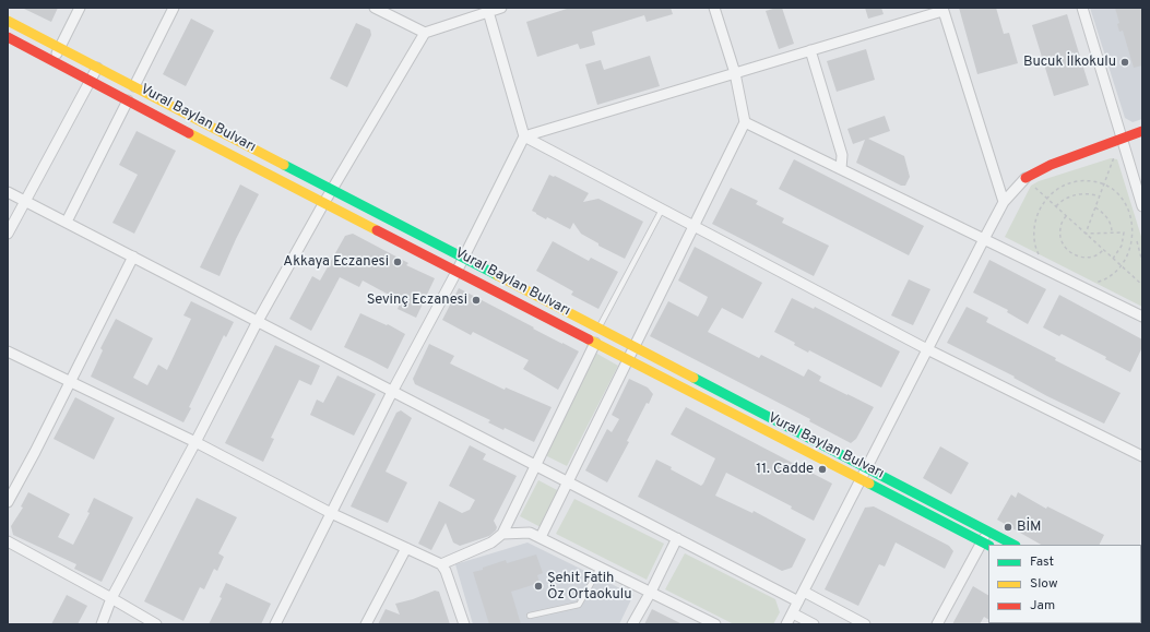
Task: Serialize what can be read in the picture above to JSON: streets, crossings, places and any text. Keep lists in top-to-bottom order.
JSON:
{
  "streets": {
    "main road": ["Vural Baylan Bulvarı"]
  },
  "places": [
    "Bucuk İlkokulu",
    "Akkaya Eczanesi",
    "Sevinç Eczanesi",
    "11. Cadde",
    "BİM",
    "Şehit Fatih Öz Ortaokulu"
  ],
  "legend": ["Fast", "Slow", "Jam"]
}
